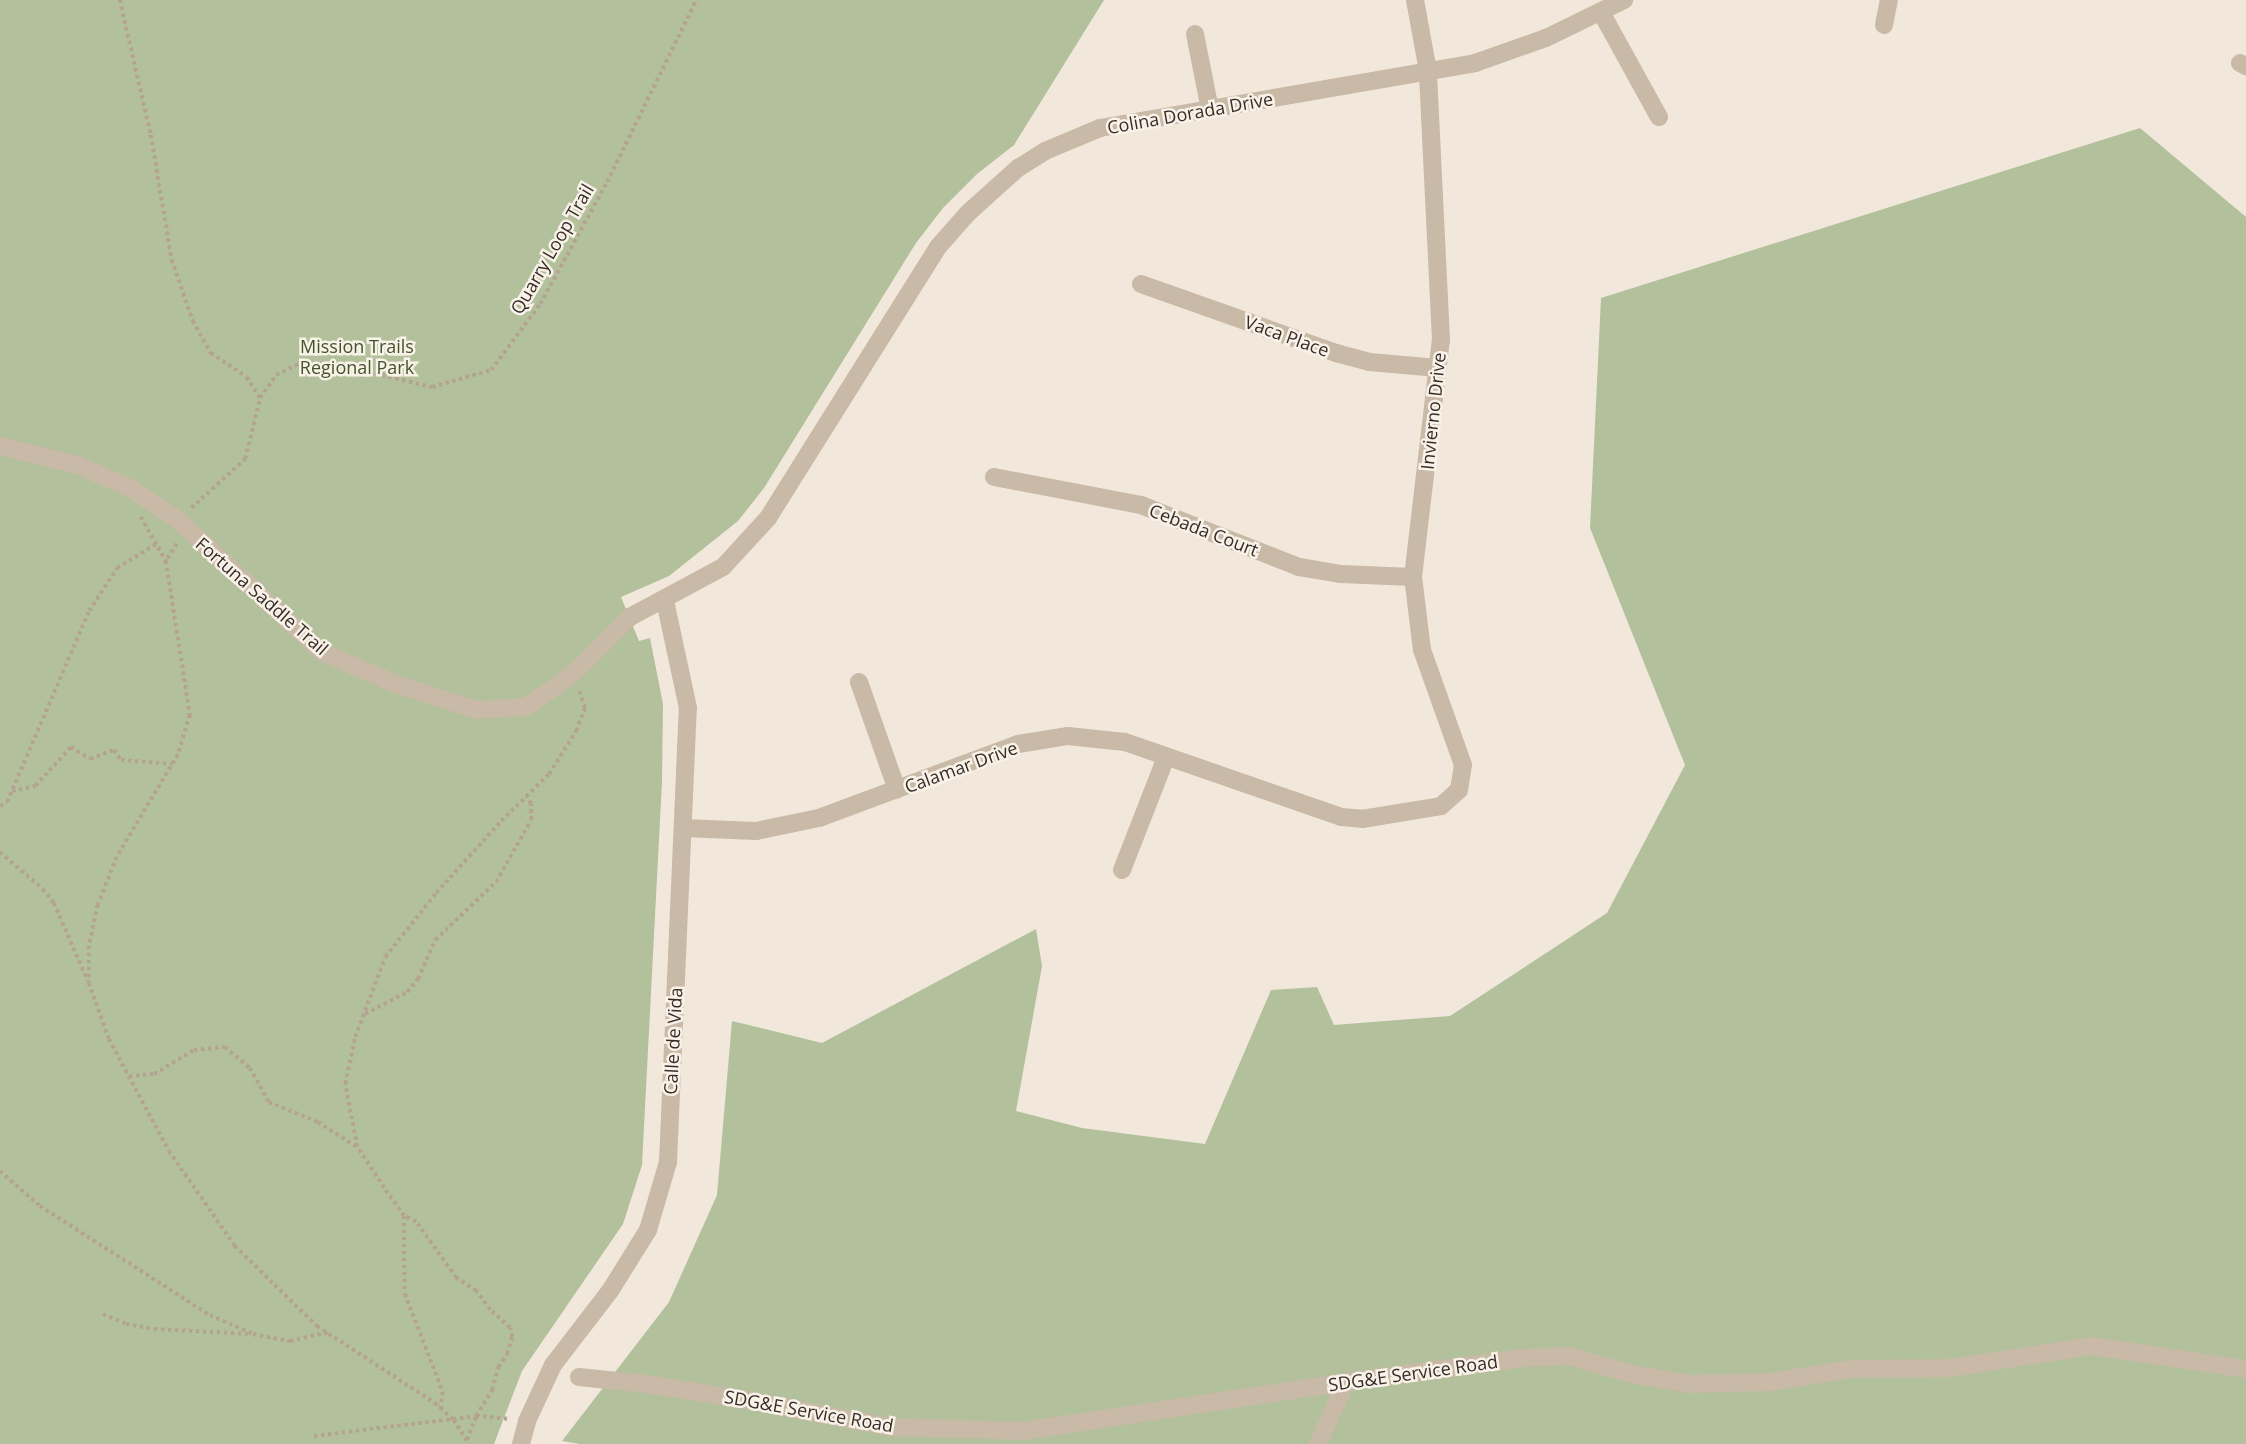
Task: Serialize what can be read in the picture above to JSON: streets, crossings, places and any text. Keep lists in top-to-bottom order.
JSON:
{
  "streets": {
    "street": [
      "Colina Dorada Drive",
      "Vaca Place",
      "Invierno Drive",
      "Cebada Court",
      "Fortuna Saddle Trail",
      "Calamar Drive",
      "Calle de Vida",
      "SDG&E Service Road"
    ],
    "path": ["Quarry Loop Trail"]
  },
  "crossings": [
    ["Colina Dorada Drive", "Invierno Drive"],
    ["Colina Dorada Drive", "Fortuna Saddle Trail"],
    ["Colina Dorada Drive", "Calle de Vida"],
    ["Quarry Loop Trail", "Fortuna Saddle Trail"],
    ["Vaca Place", "Invierno Drive"],
    ["Invierno Drive", "Cebada Court"],
    ["Invierno Drive", "Calamar Drive"],
    ["Calamar Drive", "Calle de Vida"]
  ],
  "parks": ["Mission Trails Regional Park"]
}
